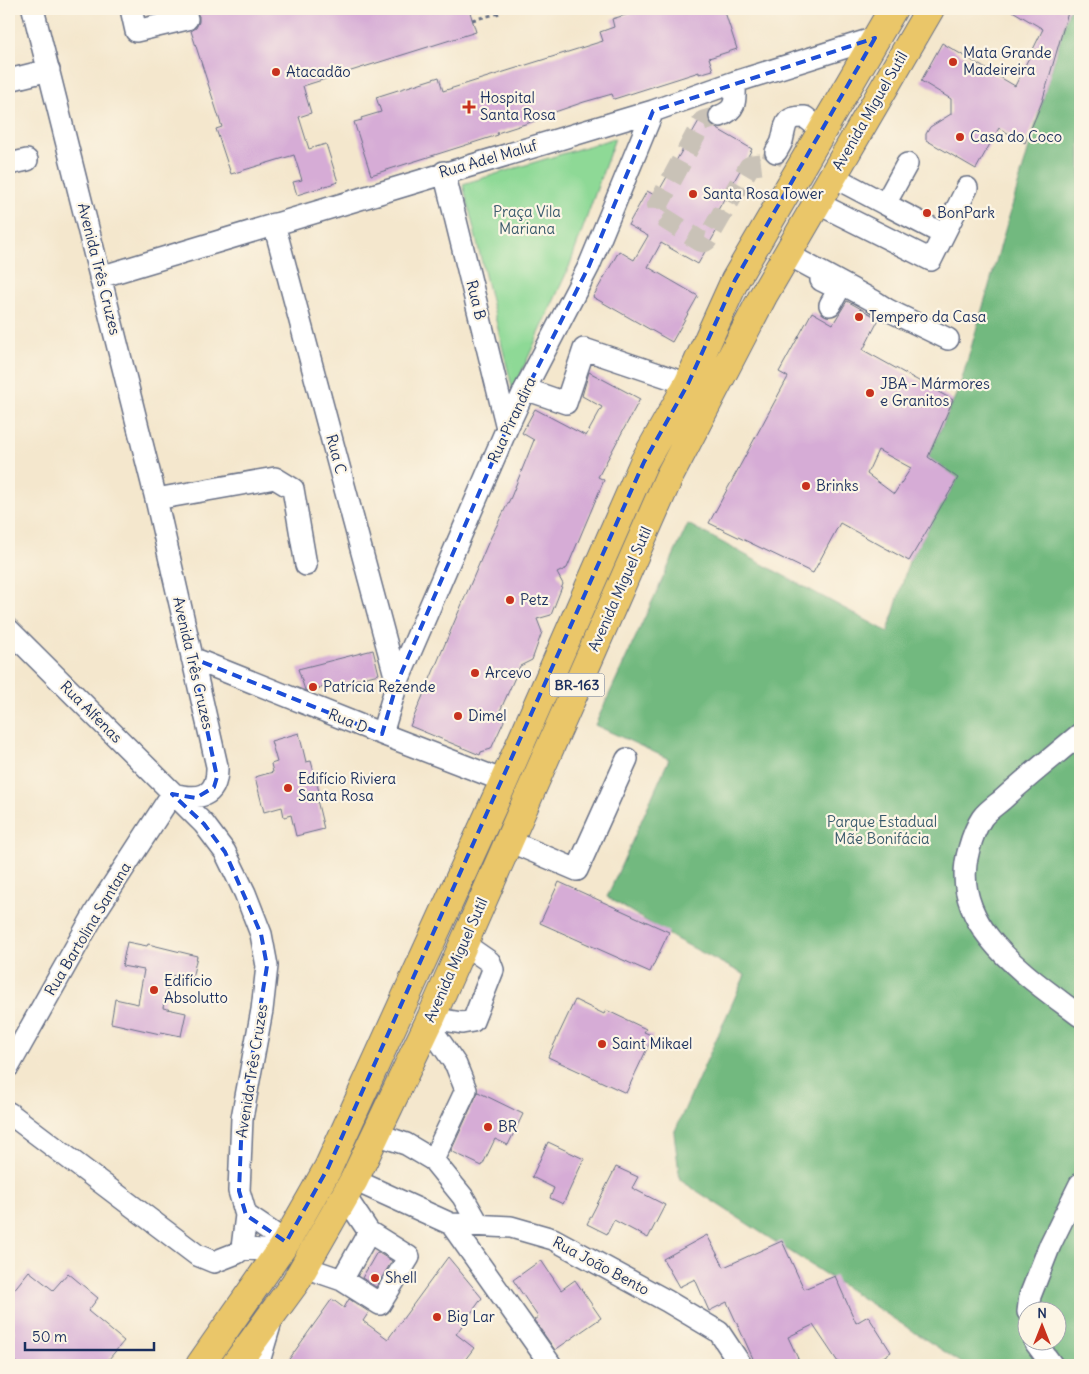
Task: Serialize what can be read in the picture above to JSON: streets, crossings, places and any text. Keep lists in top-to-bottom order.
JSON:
{
  "streets": {
    "highway": ["Avenida Miguel Sutil", "BR-163"],
    "street": [
      "Rua Adel Maluf",
      "Avenida Três Cruzes",
      "Rua B",
      "Rua Pirandira",
      "Rua C",
      "Rua Alfenas",
      "Rua D",
      "Rua Bartolina Santana",
      "Rua João Bento"
    ]
  },
  "crossings": [
    ["Avenida Miguel Sutil", "Rua Adel Maluf"],
    ["Avenida Miguel Sutil", "Rua D"],
    ["Avenida Miguel Sutil", "Rua João Bento"],
    ["Rua Adel Maluf", "Avenida Três Cruzes"],
    ["Rua Adel Maluf", "Rua B"],
    ["Rua Adel Maluf", "Rua Pirandira"],
    ["Rua Adel Maluf", "Rua C"],
    ["Avenida Três Cruzes", "Rua Alfenas"],
    ["Avenida Três Cruzes", "Rua D"],
    ["Avenida Três Cruzes", "Rua Bartolina Santana"],
    ["Rua B", "Rua Pirandira"],
    ["Rua Pirandira", "Rua C"],
    ["Rua Pirandira", "Rua D"],
    ["Rua Alfenas", "Rua Bartolina Santana"]
  ],
  "parks": ["Praça Vila Mariana", "Parque Estadual Mãe Bonifácia"],
  "places": {
    "other": [
      "Mata Grande Madeireira",
      "Atacadão",
      "Casa do Coco",
      "Santa Rosa Tower",
      "BonPark",
      "Tempero da Casa",
      "JBA - Mármores e Granitos",
      "Brinks",
      "Petz",
      "Arcevo",
      "Patrícia Rezende",
      "Dimel",
      "Edifício Riviera Santa Rosa",
      "Edifício Absolutto",
      "Saint Mikael",
      "BR",
      "Shell",
      "Big Lar"
    ],
    "health": ["Hospital Santa Rosa"]
  },
  "scale_bar": "50 m",
  "north": "top"
}
